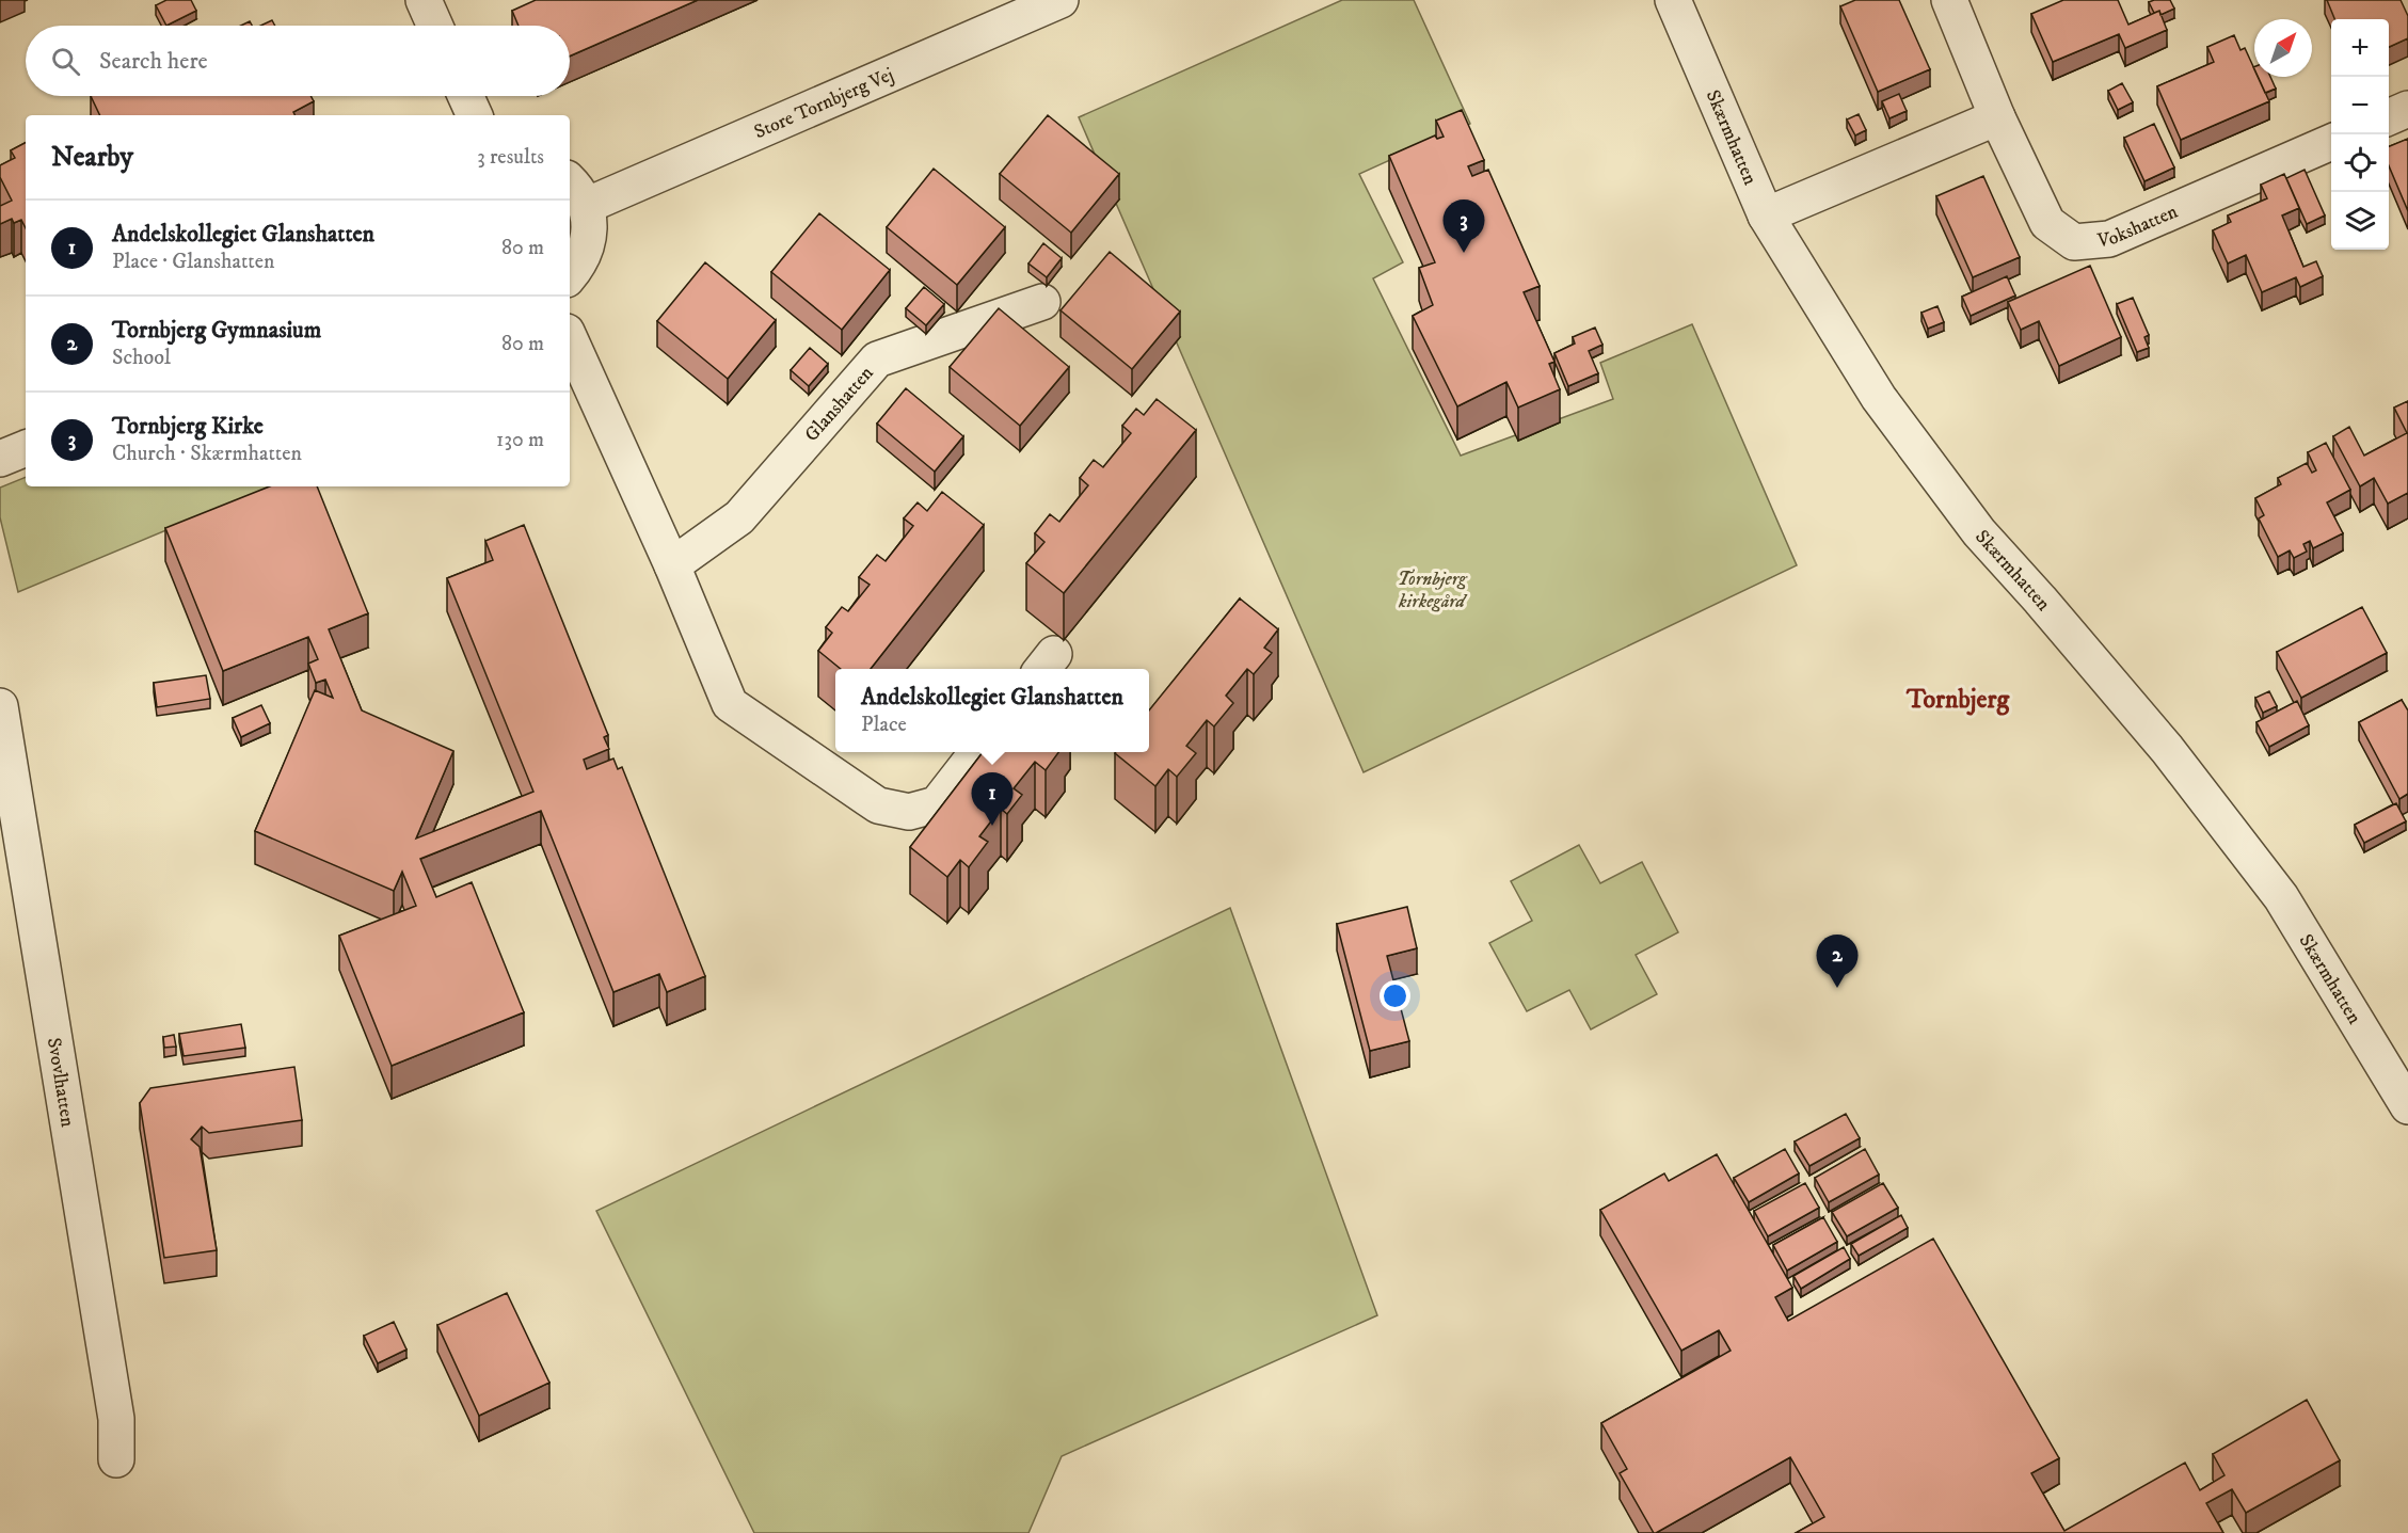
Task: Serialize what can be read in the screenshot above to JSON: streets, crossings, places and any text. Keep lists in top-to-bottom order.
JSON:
{
  "streets": {
    "street": [
      "Store Tornbjerg Vej",
      "Skærmhatten",
      "Vokshatten",
      "Glanshatten",
      "Svovlhatten"
    ]
  },
  "districts": ["Tornbjerg"],
  "parks": ["Tornbjerg kirkegård"],
  "north": "top right",
  "page": {
    "map_buttons": ["+", "−"],
    "search": "Search here",
    "heading": ["Nearby", "3 results"],
    "list": [
      {
        "mark": "1",
        "name": "Andelskollegiet Glanshatten",
        "note": "Place · Glanshatten",
        "value": "80 m"
      },
      {
        "mark": "2",
        "name": "Tornbjerg Gymnasium",
        "note": "School",
        "value": "80 m"
      },
      {
        "mark": "3",
        "name": "Tornbjerg Kirke",
        "note": "Church · Skærmhatten",
        "value": "130 m"
      }
    ],
    "pins": ["3", "1", "2"],
    "popup": ["Andelskollegiet Glanshatten", "Place"]
  }
}
